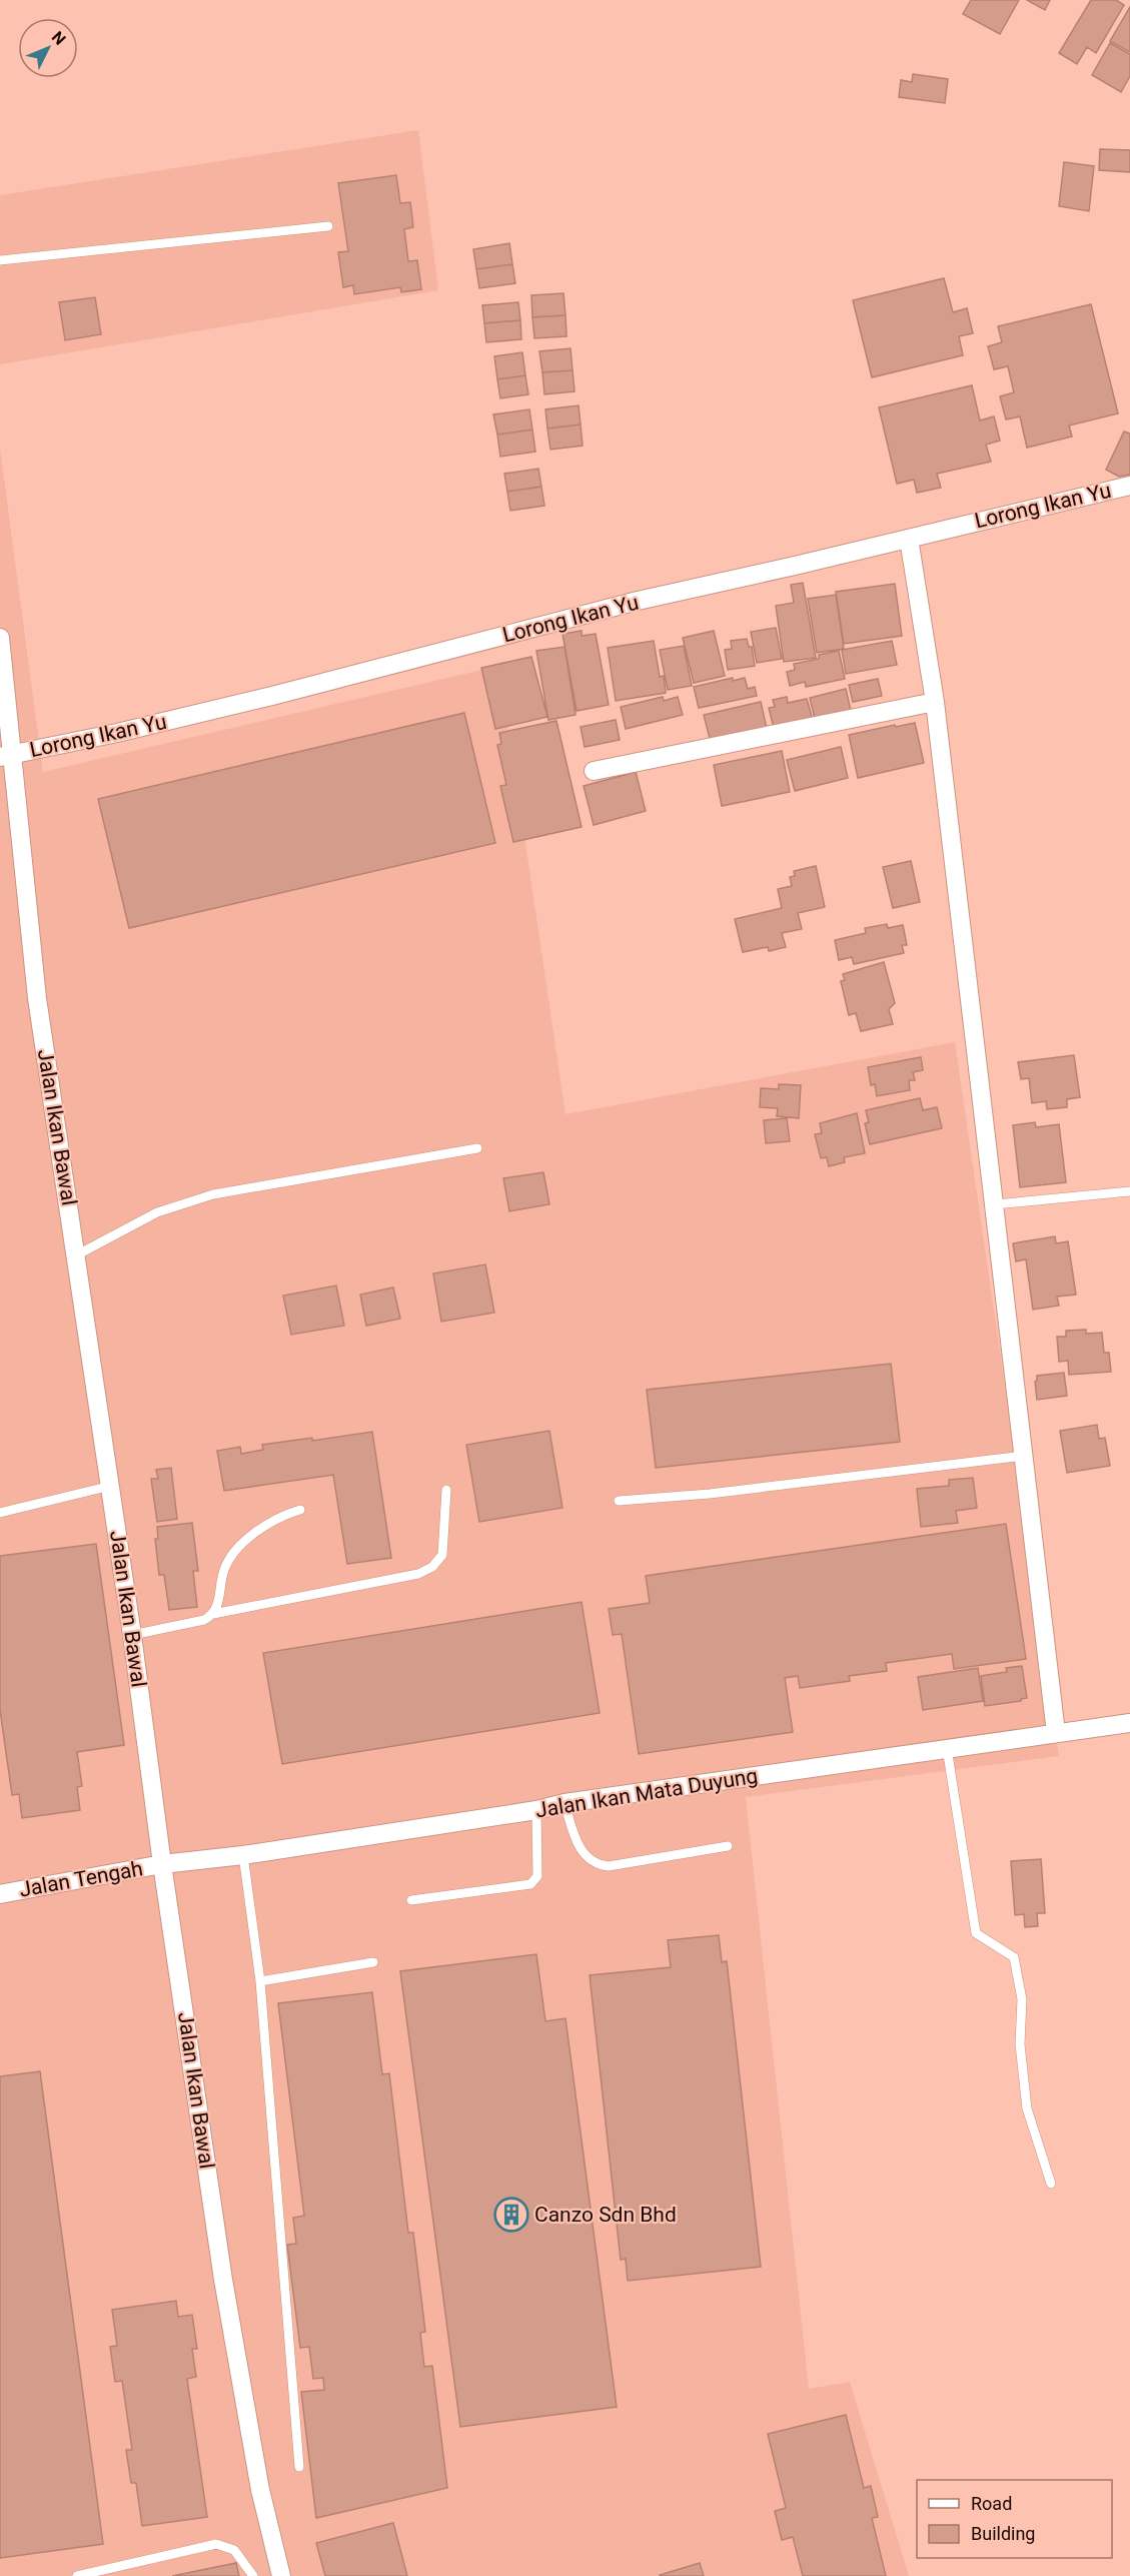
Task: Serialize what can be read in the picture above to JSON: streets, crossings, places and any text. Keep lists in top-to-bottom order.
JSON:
{
  "streets": {
    "street": [
      "Lorong Ikan Yu",
      "Jalan Ikan Bawal",
      "Jalan Ikan Mata Duyung",
      "Jalan Tengah"
    ]
  },
  "crossings": [
    ["Lorong Ikan Yu", "Jalan Ikan Bawal"],
    ["Jalan Ikan Bawal", "Jalan Ikan Mata Duyung"],
    ["Jalan Ikan Bawal", "Jalan Tengah"],
    ["Jalan Ikan Mata Duyung", "Jalan Tengah"]
  ],
  "places": {
    "building": ["Canzo Sdn Bhd"]
  },
  "legend": ["Road", "Building"],
  "north": "top right"
}
